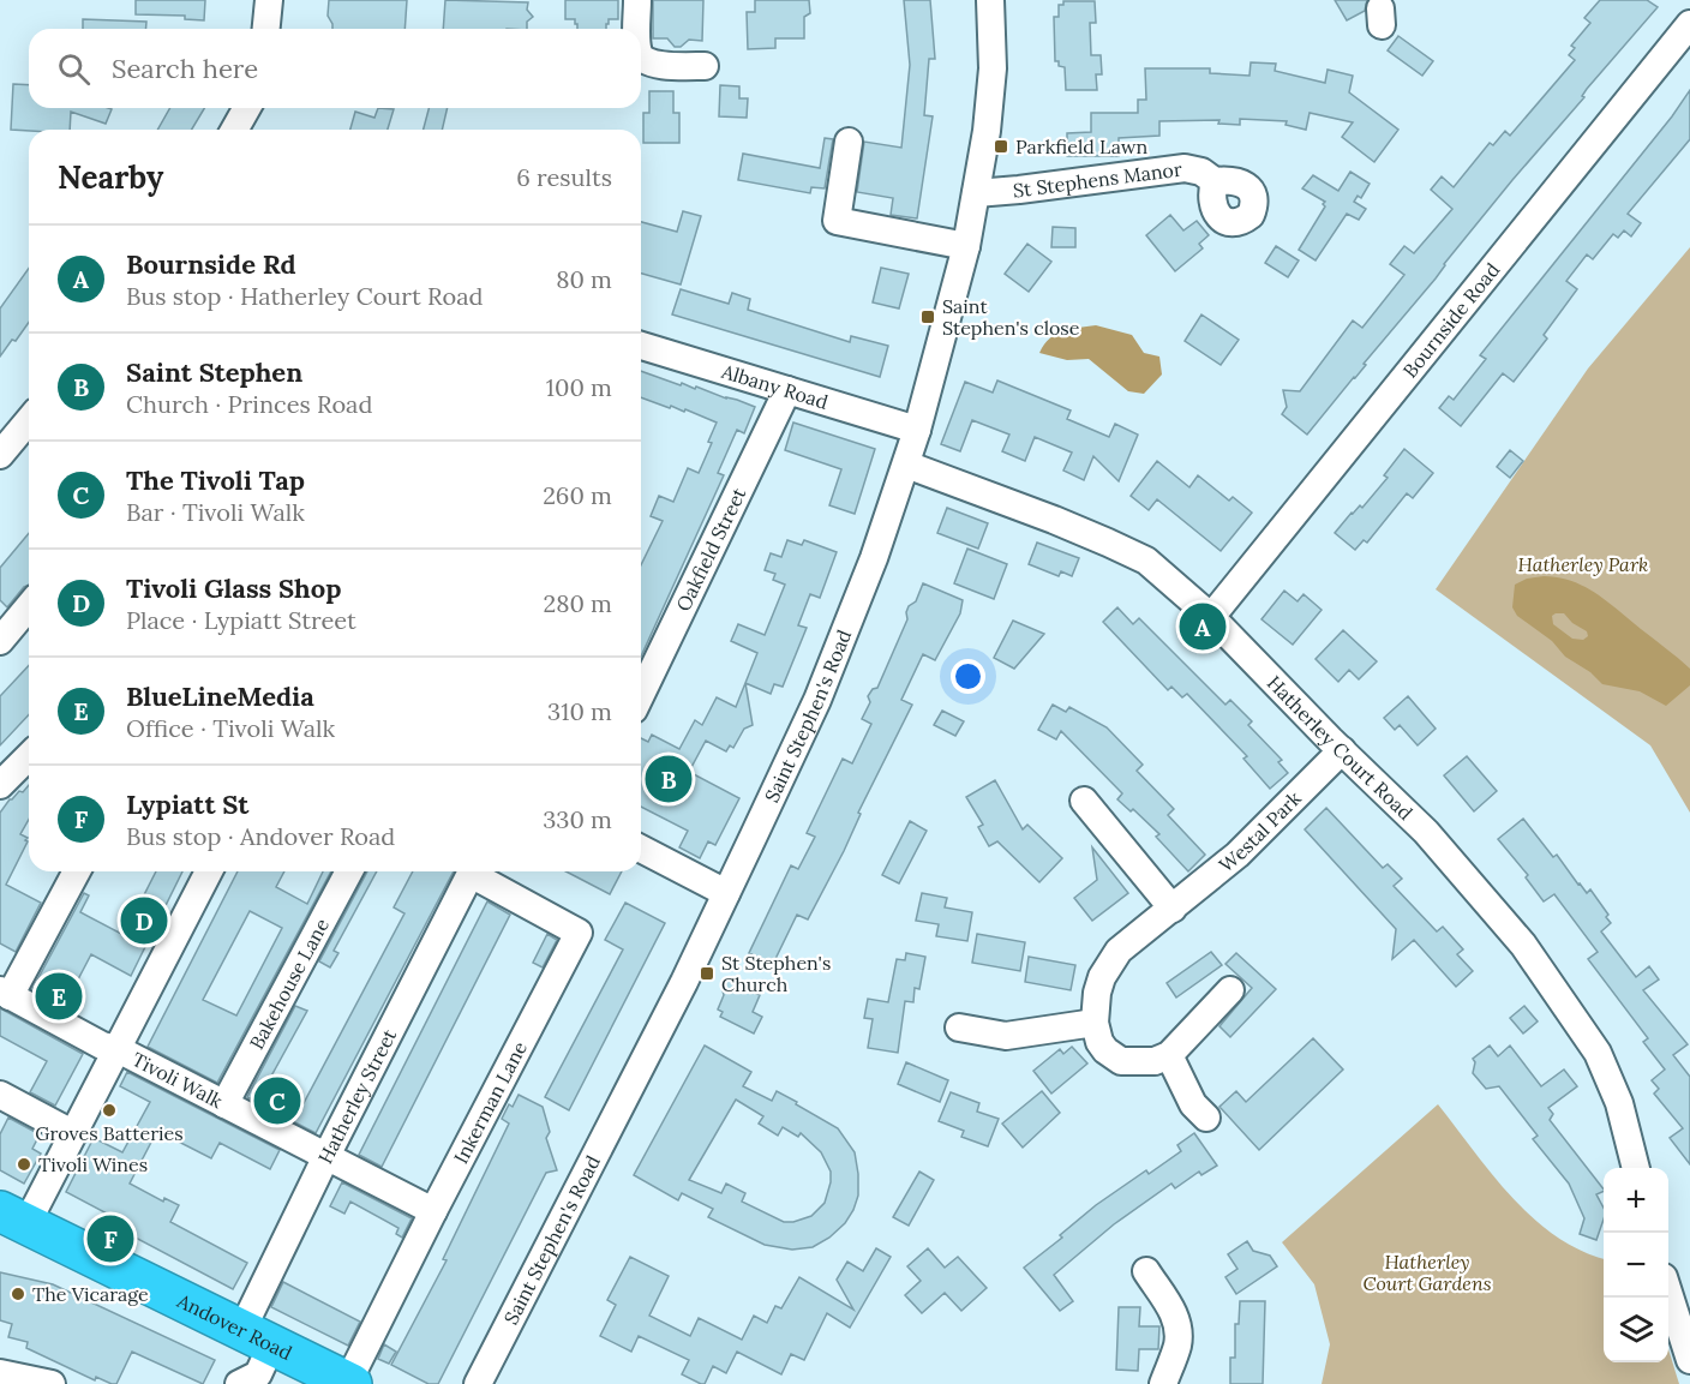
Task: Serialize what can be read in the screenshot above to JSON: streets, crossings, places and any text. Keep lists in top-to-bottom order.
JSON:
{
  "streets": {
    "highway": ["Andover Road"],
    "street": [
      "St Stephens Manor",
      "Bournside Road",
      "Albany Road",
      "Oakfield Street",
      "Saint Stephen's Road",
      "Hatherley Court Road",
      "Westal Park",
      "Bakehouse Lane",
      "Tivoli Walk",
      "Hatherley Street",
      "Inkerman Lane"
    ]
  },
  "crossings": [
    ["St Stephens Manor", "Saint Stephen's Road"],
    ["Bournside Road", "Hatherley Court Road"],
    ["Albany Road", "Oakfield Street"],
    ["Albany Road", "Saint Stephen's Road"],
    ["Saint Stephen's Road", "Hatherley Court Road"],
    ["Hatherley Court Road", "Westal Park"],
    ["Bakehouse Lane", "Tivoli Walk"],
    ["Tivoli Walk", "Hatherley Street"],
    ["Tivoli Walk", "Inkerman Lane"],
    ["Hatherley Street", "Andover Road"],
    ["Inkerman Lane", "Andover Road"]
  ],
  "parks": ["Hatherley Park", "Hatherley Court Gardens"],
  "places": {
    "transit": ["Parkfield Lawn", "Saint Stephen's close", "St Stephen's Church"],
    "other": ["Groves Batteries", "Tivoli Wines", "The Vicarage"]
  },
  "page": {
    "search": "Search here",
    "heading": ["Nearby", "6 results"],
    "list": [
      {
        "mark": "A",
        "name": "Bournside Rd",
        "note": "Bus stop · Hatherley Court Road",
        "value": "80 m"
      },
      {
        "mark": "B",
        "name": "Saint Stephen",
        "note": "Church · Princes Road",
        "value": "100 m"
      },
      {
        "mark": "C",
        "name": "The Tivoli Tap",
        "note": "Bar · Tivoli Walk",
        "value": "260 m"
      },
      {
        "mark": "D",
        "name": "Tivoli Glass Shop",
        "note": "Place · Lypiatt Street",
        "value": "280 m"
      },
      {
        "mark": "E",
        "name": "BlueLineMedia",
        "note": "Office · Tivoli Walk",
        "value": "310 m"
      },
      {
        "mark": "F",
        "name": "Lypiatt St",
        "note": "Bus stop · Andover Road",
        "value": "330 m"
      }
    ],
    "pins": [
      "A",
      "B",
      "D",
      "E",
      "C",
      "F"
    ],
    "map_buttons": ["+", "−"]
  }
}
